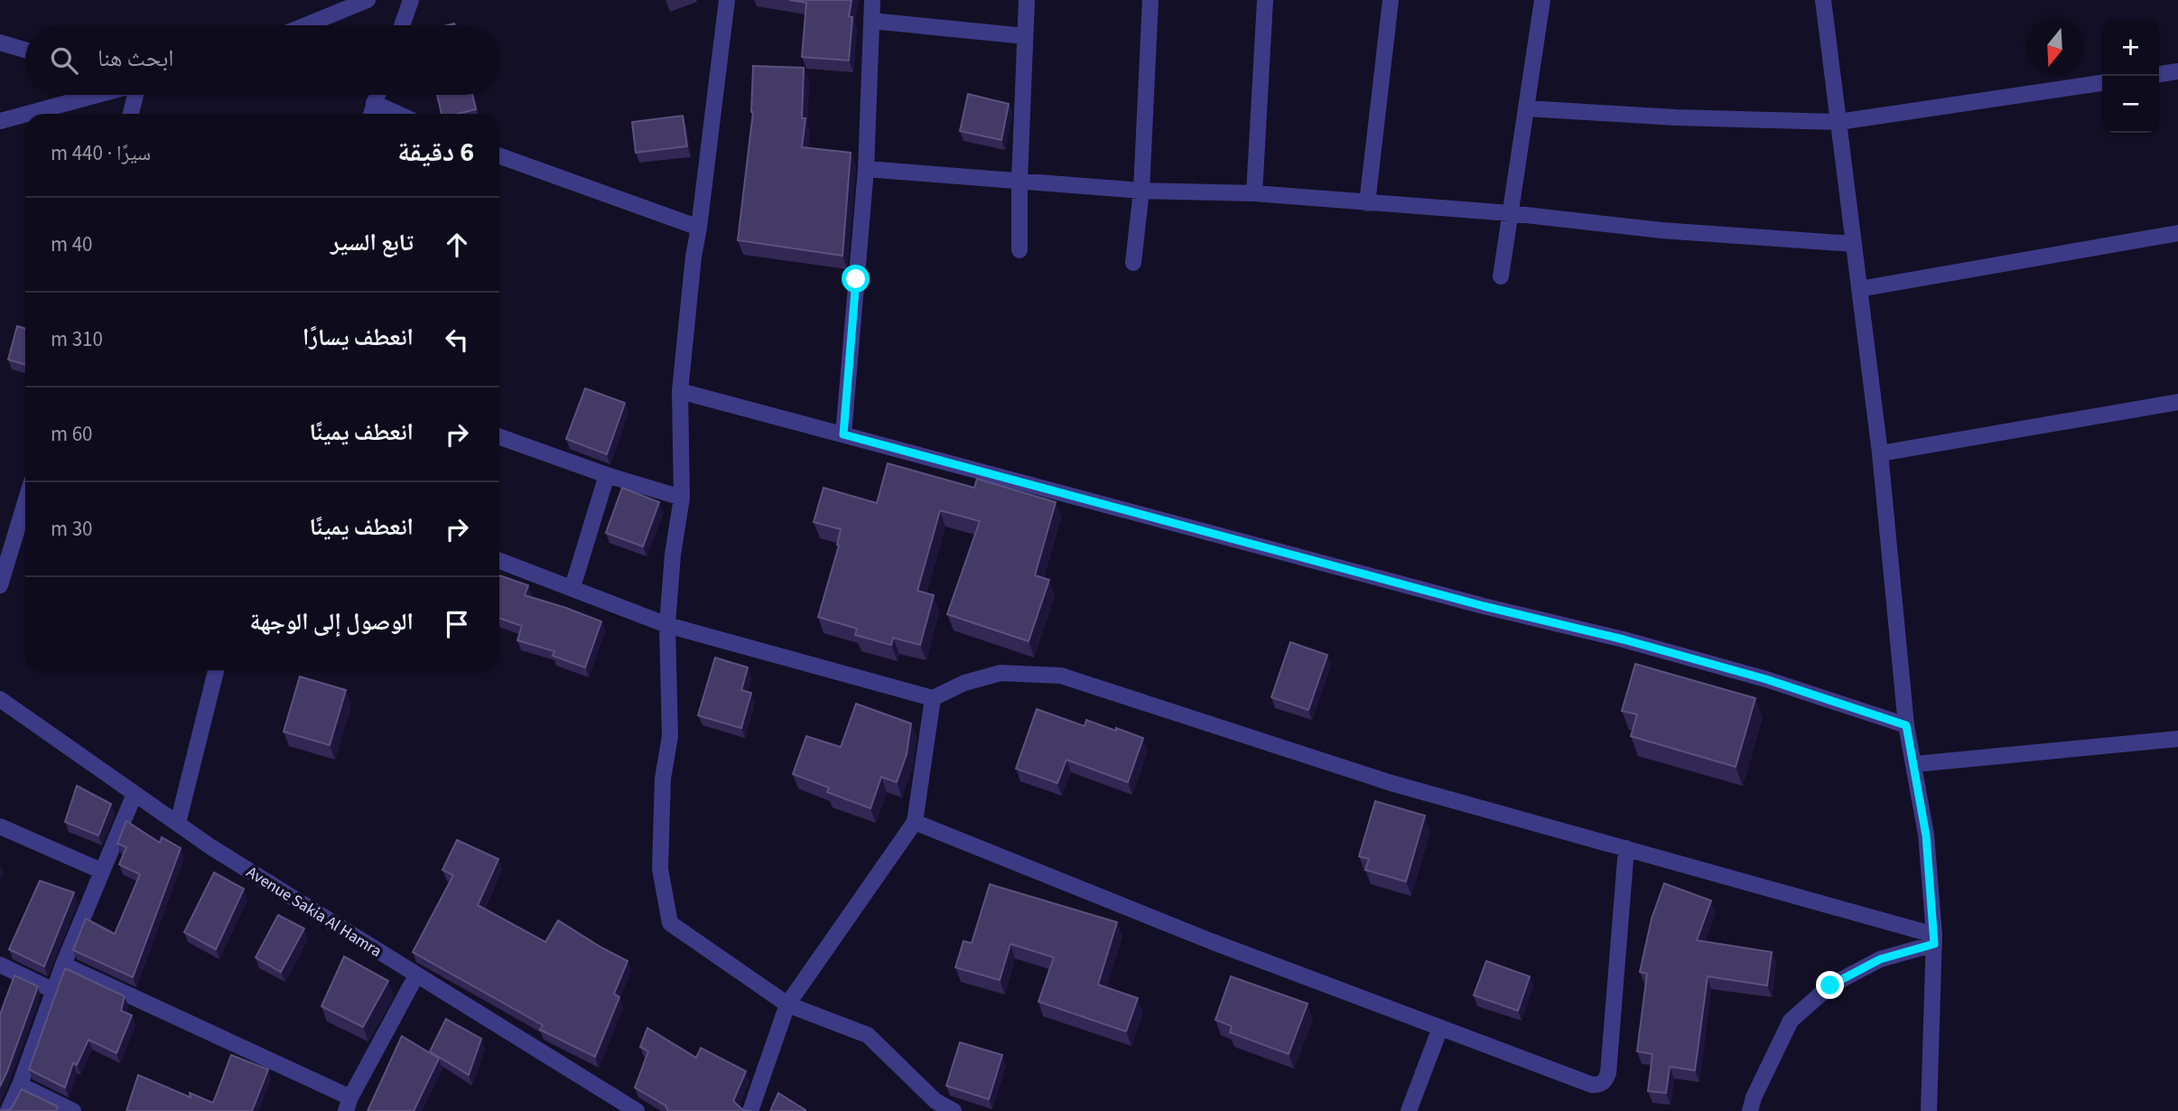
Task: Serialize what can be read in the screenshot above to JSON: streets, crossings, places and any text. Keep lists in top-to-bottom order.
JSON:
{
  "streets": {
    "street": ["Avenue Sakia Al Hamra"]
  },
  "north": "bottom",
  "page": {
    "map_buttons": ["+", "−"],
    "search": "ابحث هنا",
    "heading": ["6 دقيقة", "سيرًا · 440 m"],
    "list": [
      ["تابع السير", "40 m"],
      ["انعطف يسارًا", "310 m"],
      ["انعطف يمينًا", "60 m"],
      ["انعطف يمينًا", "30 m"],
      "الوصول إلى الوجهة"
    ]
  }
}
